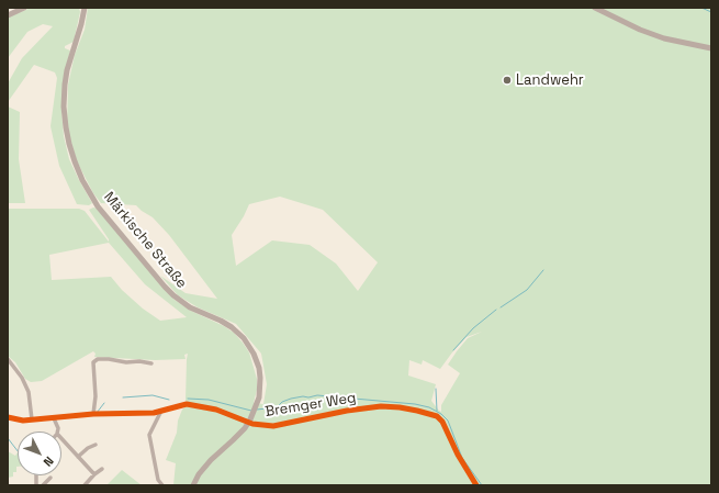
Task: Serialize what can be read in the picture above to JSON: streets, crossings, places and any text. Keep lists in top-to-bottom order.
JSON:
{
  "streets": {
    "main road": ["Märkische Straße"],
    "street": ["Bremger Weg"]
  },
  "places": ["Landwehr"],
  "north": "bottom right"
}
